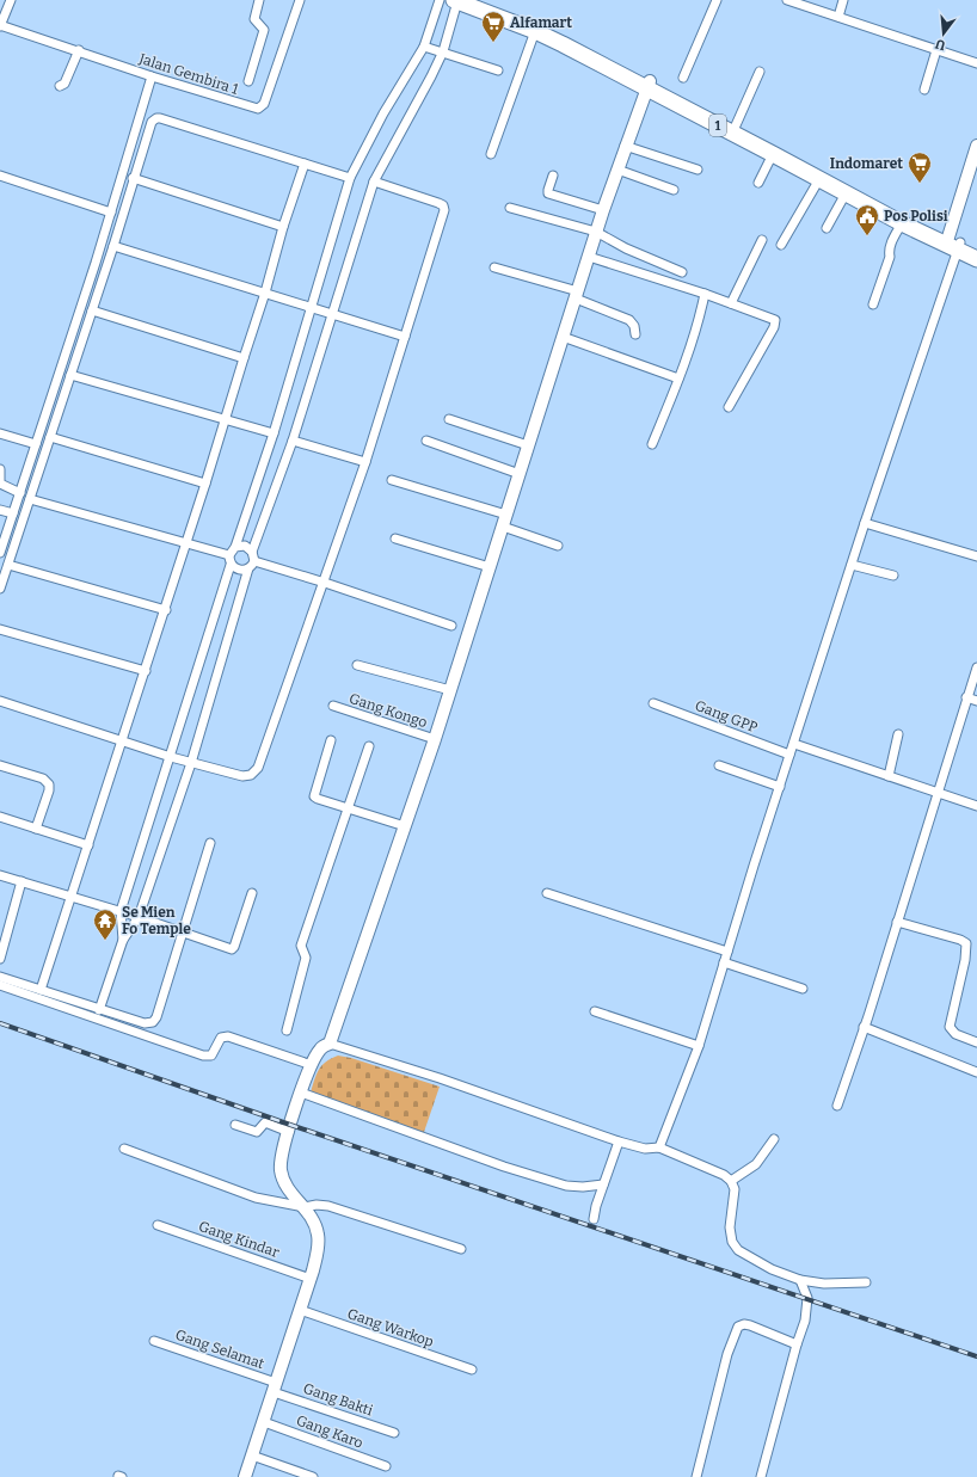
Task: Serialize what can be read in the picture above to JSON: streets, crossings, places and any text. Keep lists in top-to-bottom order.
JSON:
{
  "streets": {
    "highway": ["1"],
    "street": [
      "Jalan Gembira 1",
      "Gang Kongo",
      "Gang GPP",
      "Gang Kindar",
      "Gang Warkop",
      "Gang Selamat",
      "Gang Bakti",
      "Gang Karo"
    ]
  },
  "crossings": [
    ["Gang Selamat", "Gang Bakti"]
  ],
  "places": {
    "supermarket": ["Alfamart", "Indomaret"],
    "public building": ["Pos Polisi"],
    "temple": ["Se Mien Fo Temple"]
  },
  "north": "bottom"
}
